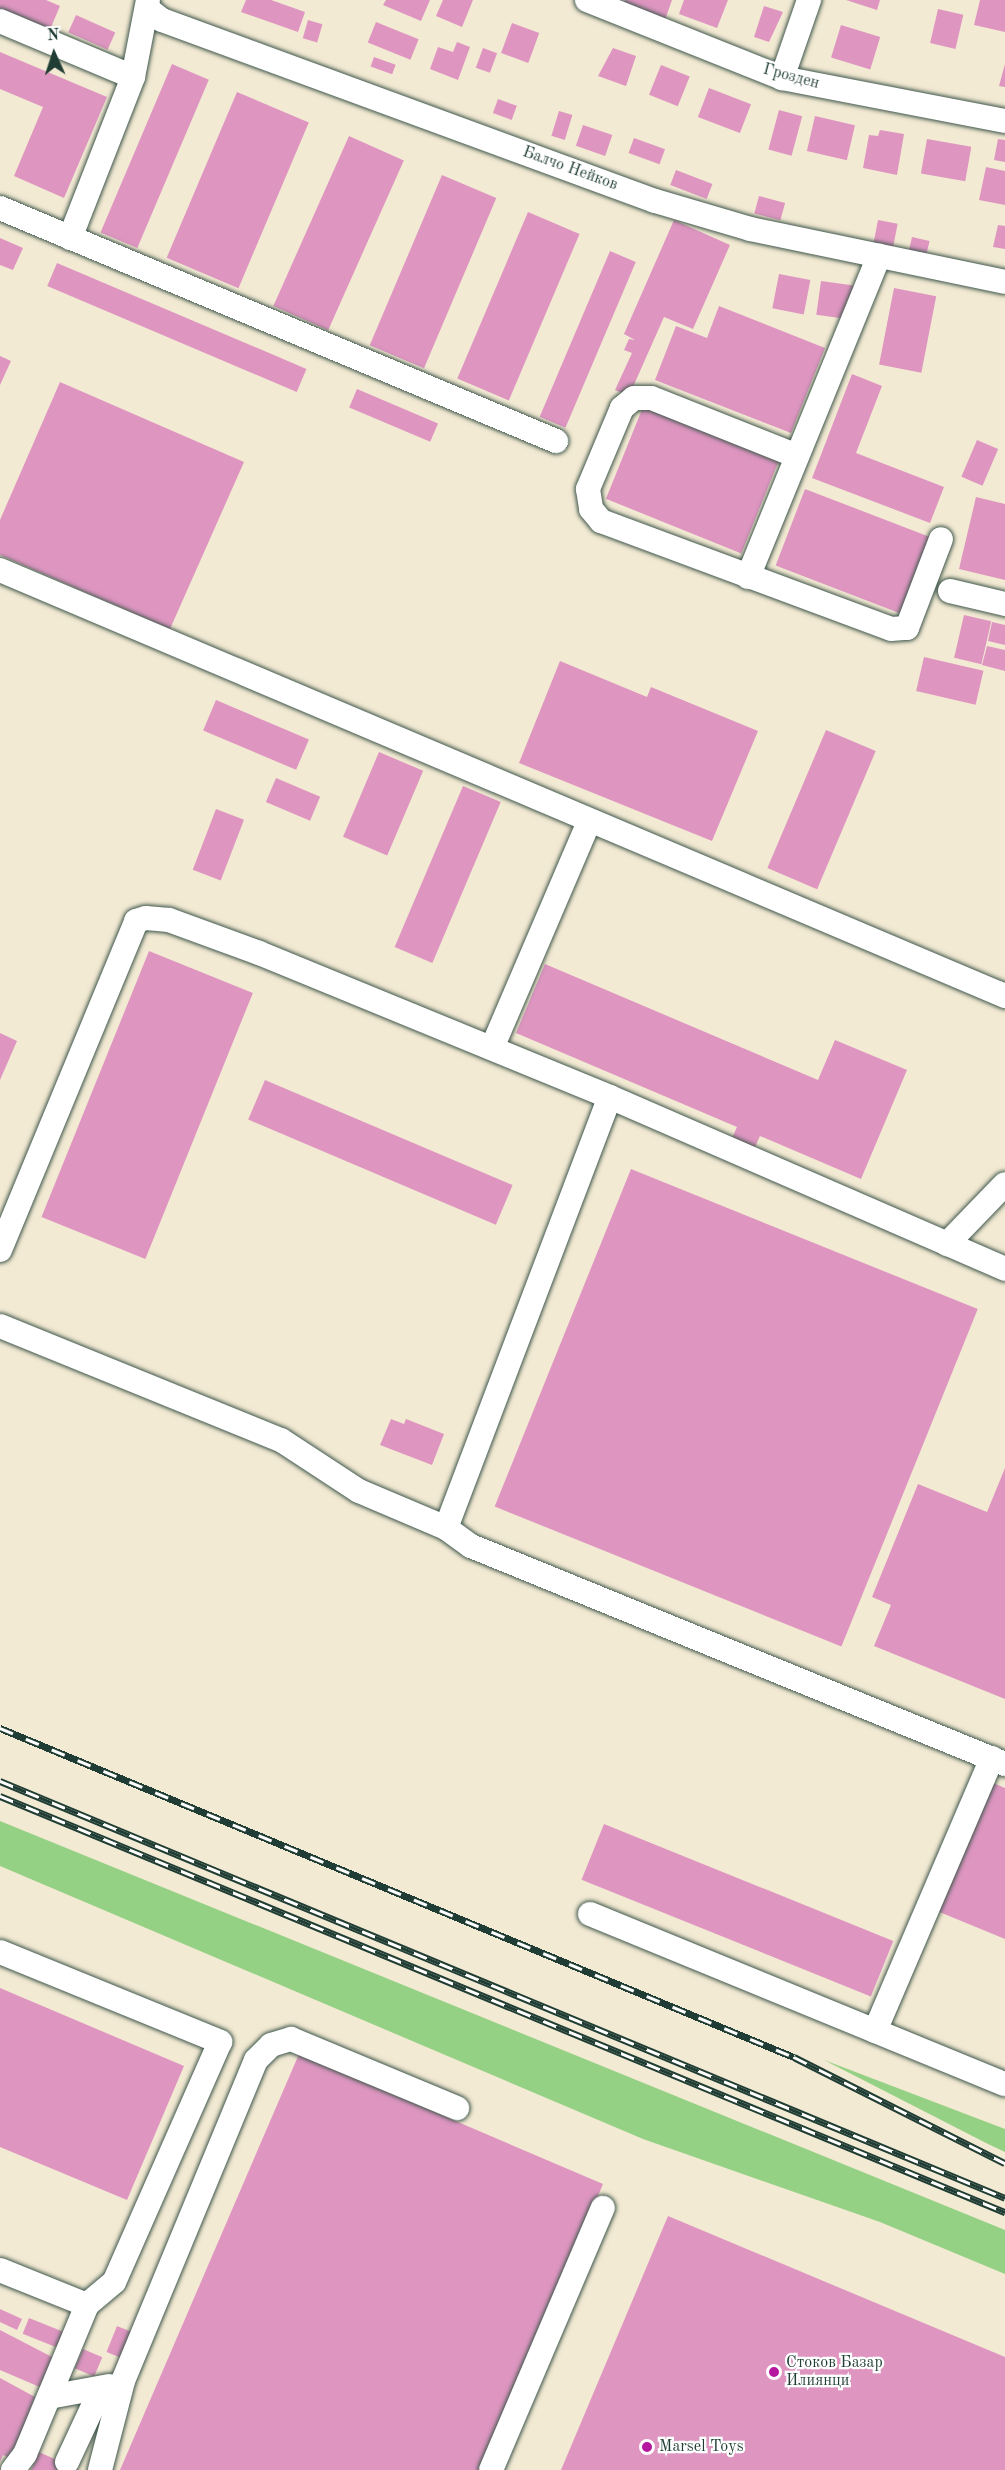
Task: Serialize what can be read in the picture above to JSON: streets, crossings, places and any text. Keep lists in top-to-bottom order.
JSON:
{
  "streets": {
    "street": ["Грозден", "Балчо Нейков"]
  },
  "places": ["Стоков Базар Илиянци", "Marsel Toys"],
  "north": "top"
}
